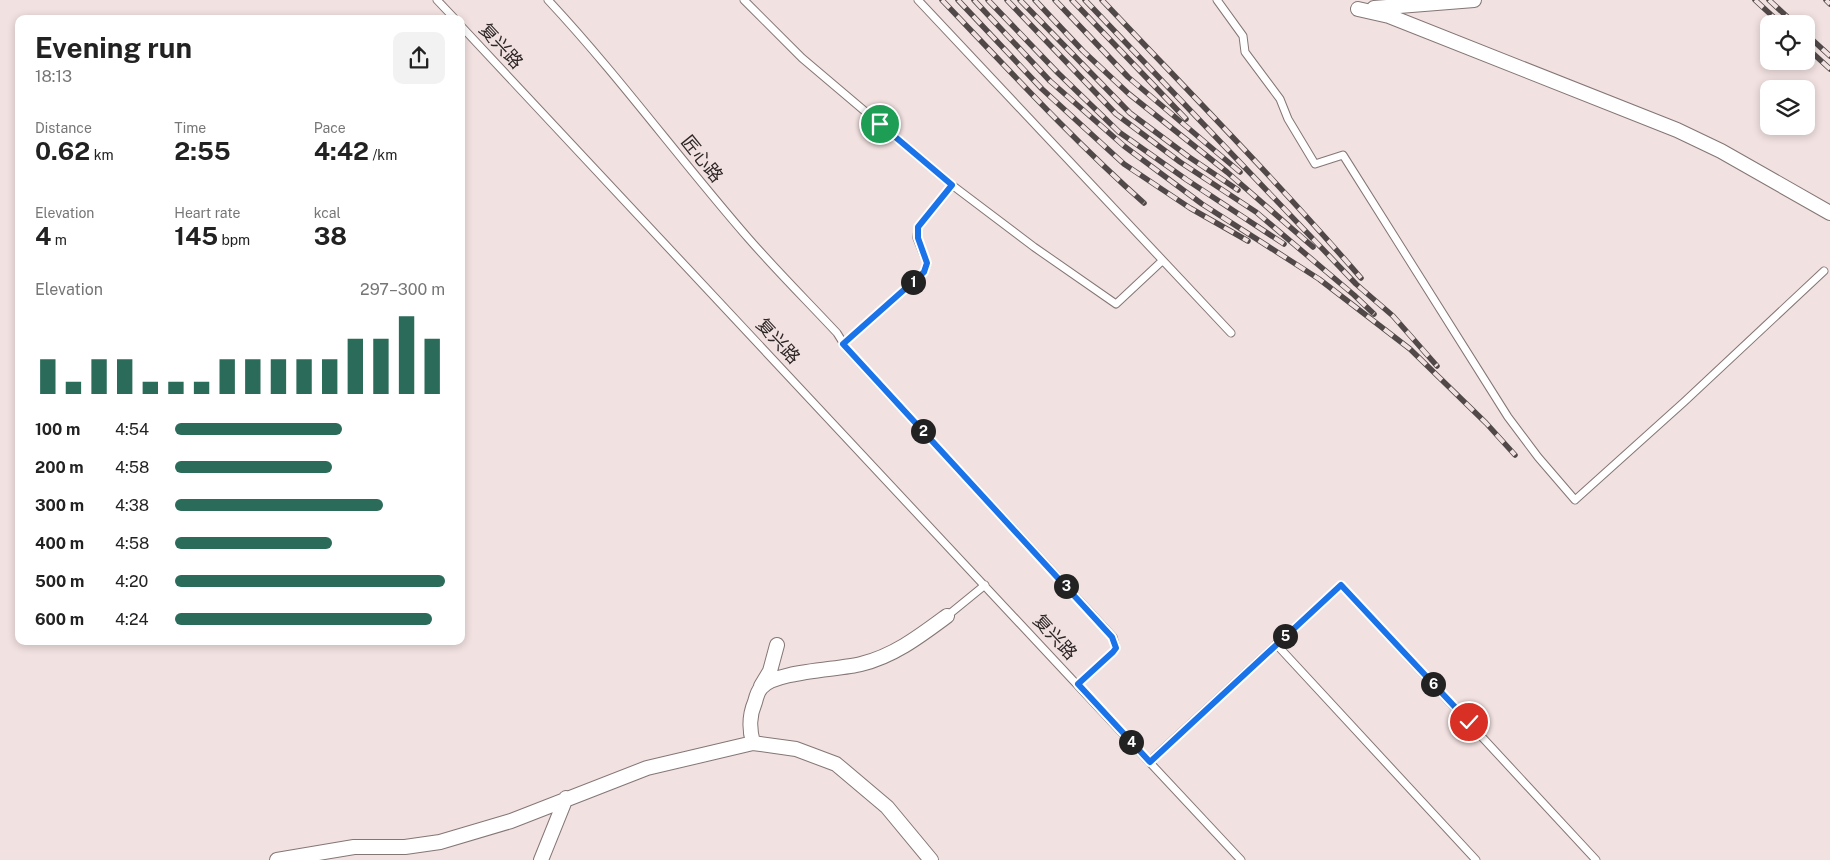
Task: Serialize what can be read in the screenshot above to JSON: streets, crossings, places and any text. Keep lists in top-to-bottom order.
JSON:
{
  "streets": {
    "lane": ["复兴路", "匠心路"]
  },
  "crossings": [
    ["复兴路", "匠心路"]
  ],
  "page": {
    "heading": ["Evening run", "18:13"],
    "stats": [
      ["Distance", "0.62 km"],
      ["Time", "2:55"],
      ["Pace", "4:42 /km"],
      ["Elevation", "4 m"],
      ["Heart rate", "145 bpm"],
      ["kcal", "38"]
    ],
    "pins": [
      "1",
      "2",
      "3",
      "5",
      "6",
      "4"
    ],
    "chart": ["Elevation", "297–300 m"],
    "list": [
      {
        "name": "100 m",
        "note": "4:54"
      },
      {
        "name": "200 m",
        "note": "4:58"
      },
      {
        "name": "300 m",
        "note": "4:38"
      },
      {
        "name": "400 m",
        "note": "4:58"
      },
      {
        "name": "500 m",
        "note": "4:20"
      },
      {
        "name": "600 m",
        "note": "4:24"
      }
    ]
  }
}
